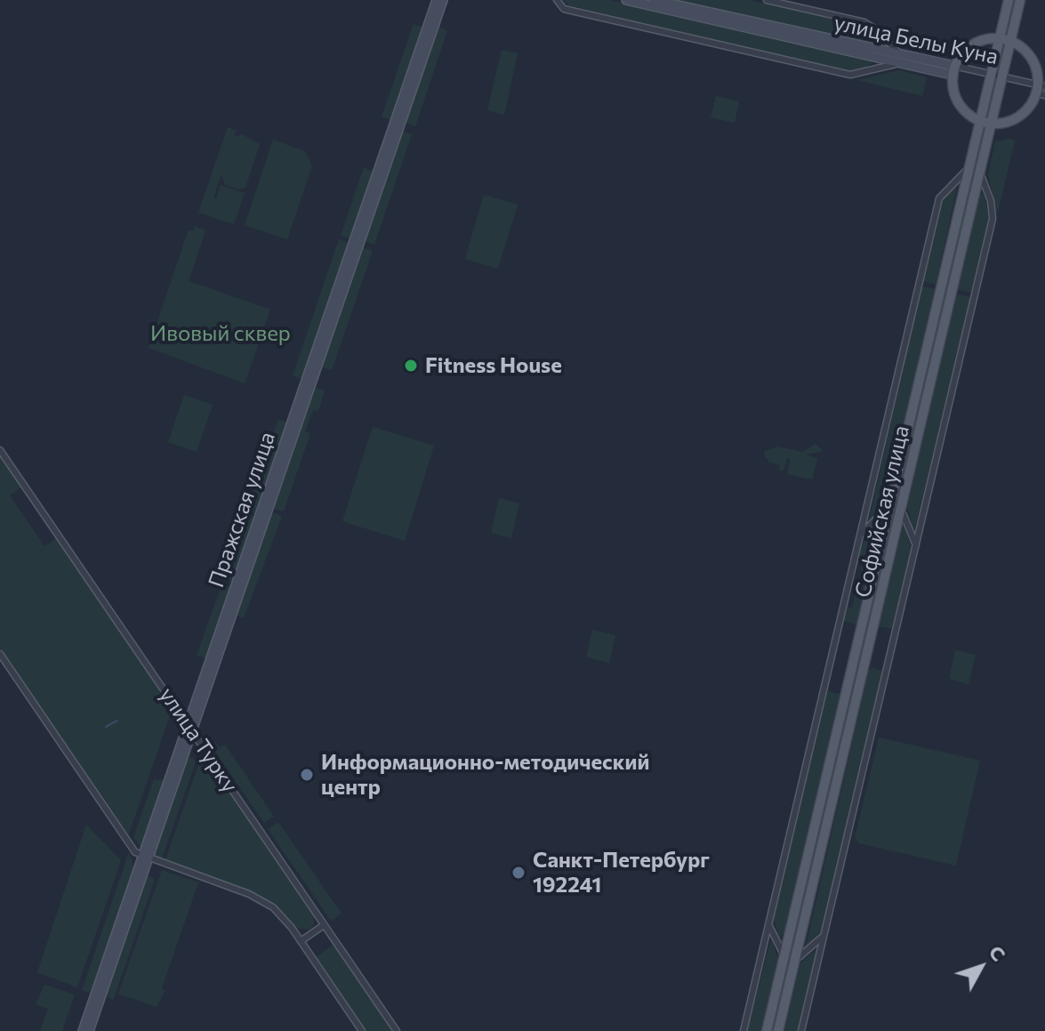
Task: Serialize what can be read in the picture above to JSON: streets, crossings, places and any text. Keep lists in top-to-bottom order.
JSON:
{
  "streets": {
    "main road": ["Софийская улица"],
    "street": ["улица Белы Куна", "Пражская улица", "улица Турку"]
  },
  "crossings": [
    ["улица Белы Куна", "Софийская улица"],
    ["Пражская улица", "улица Турку"]
  ],
  "parks": ["Ивовый сквер"],
  "places": ["Fitness House", "Информационно-методический центр", "Санкт-Петербург 192241"],
  "north": "top right"
}
